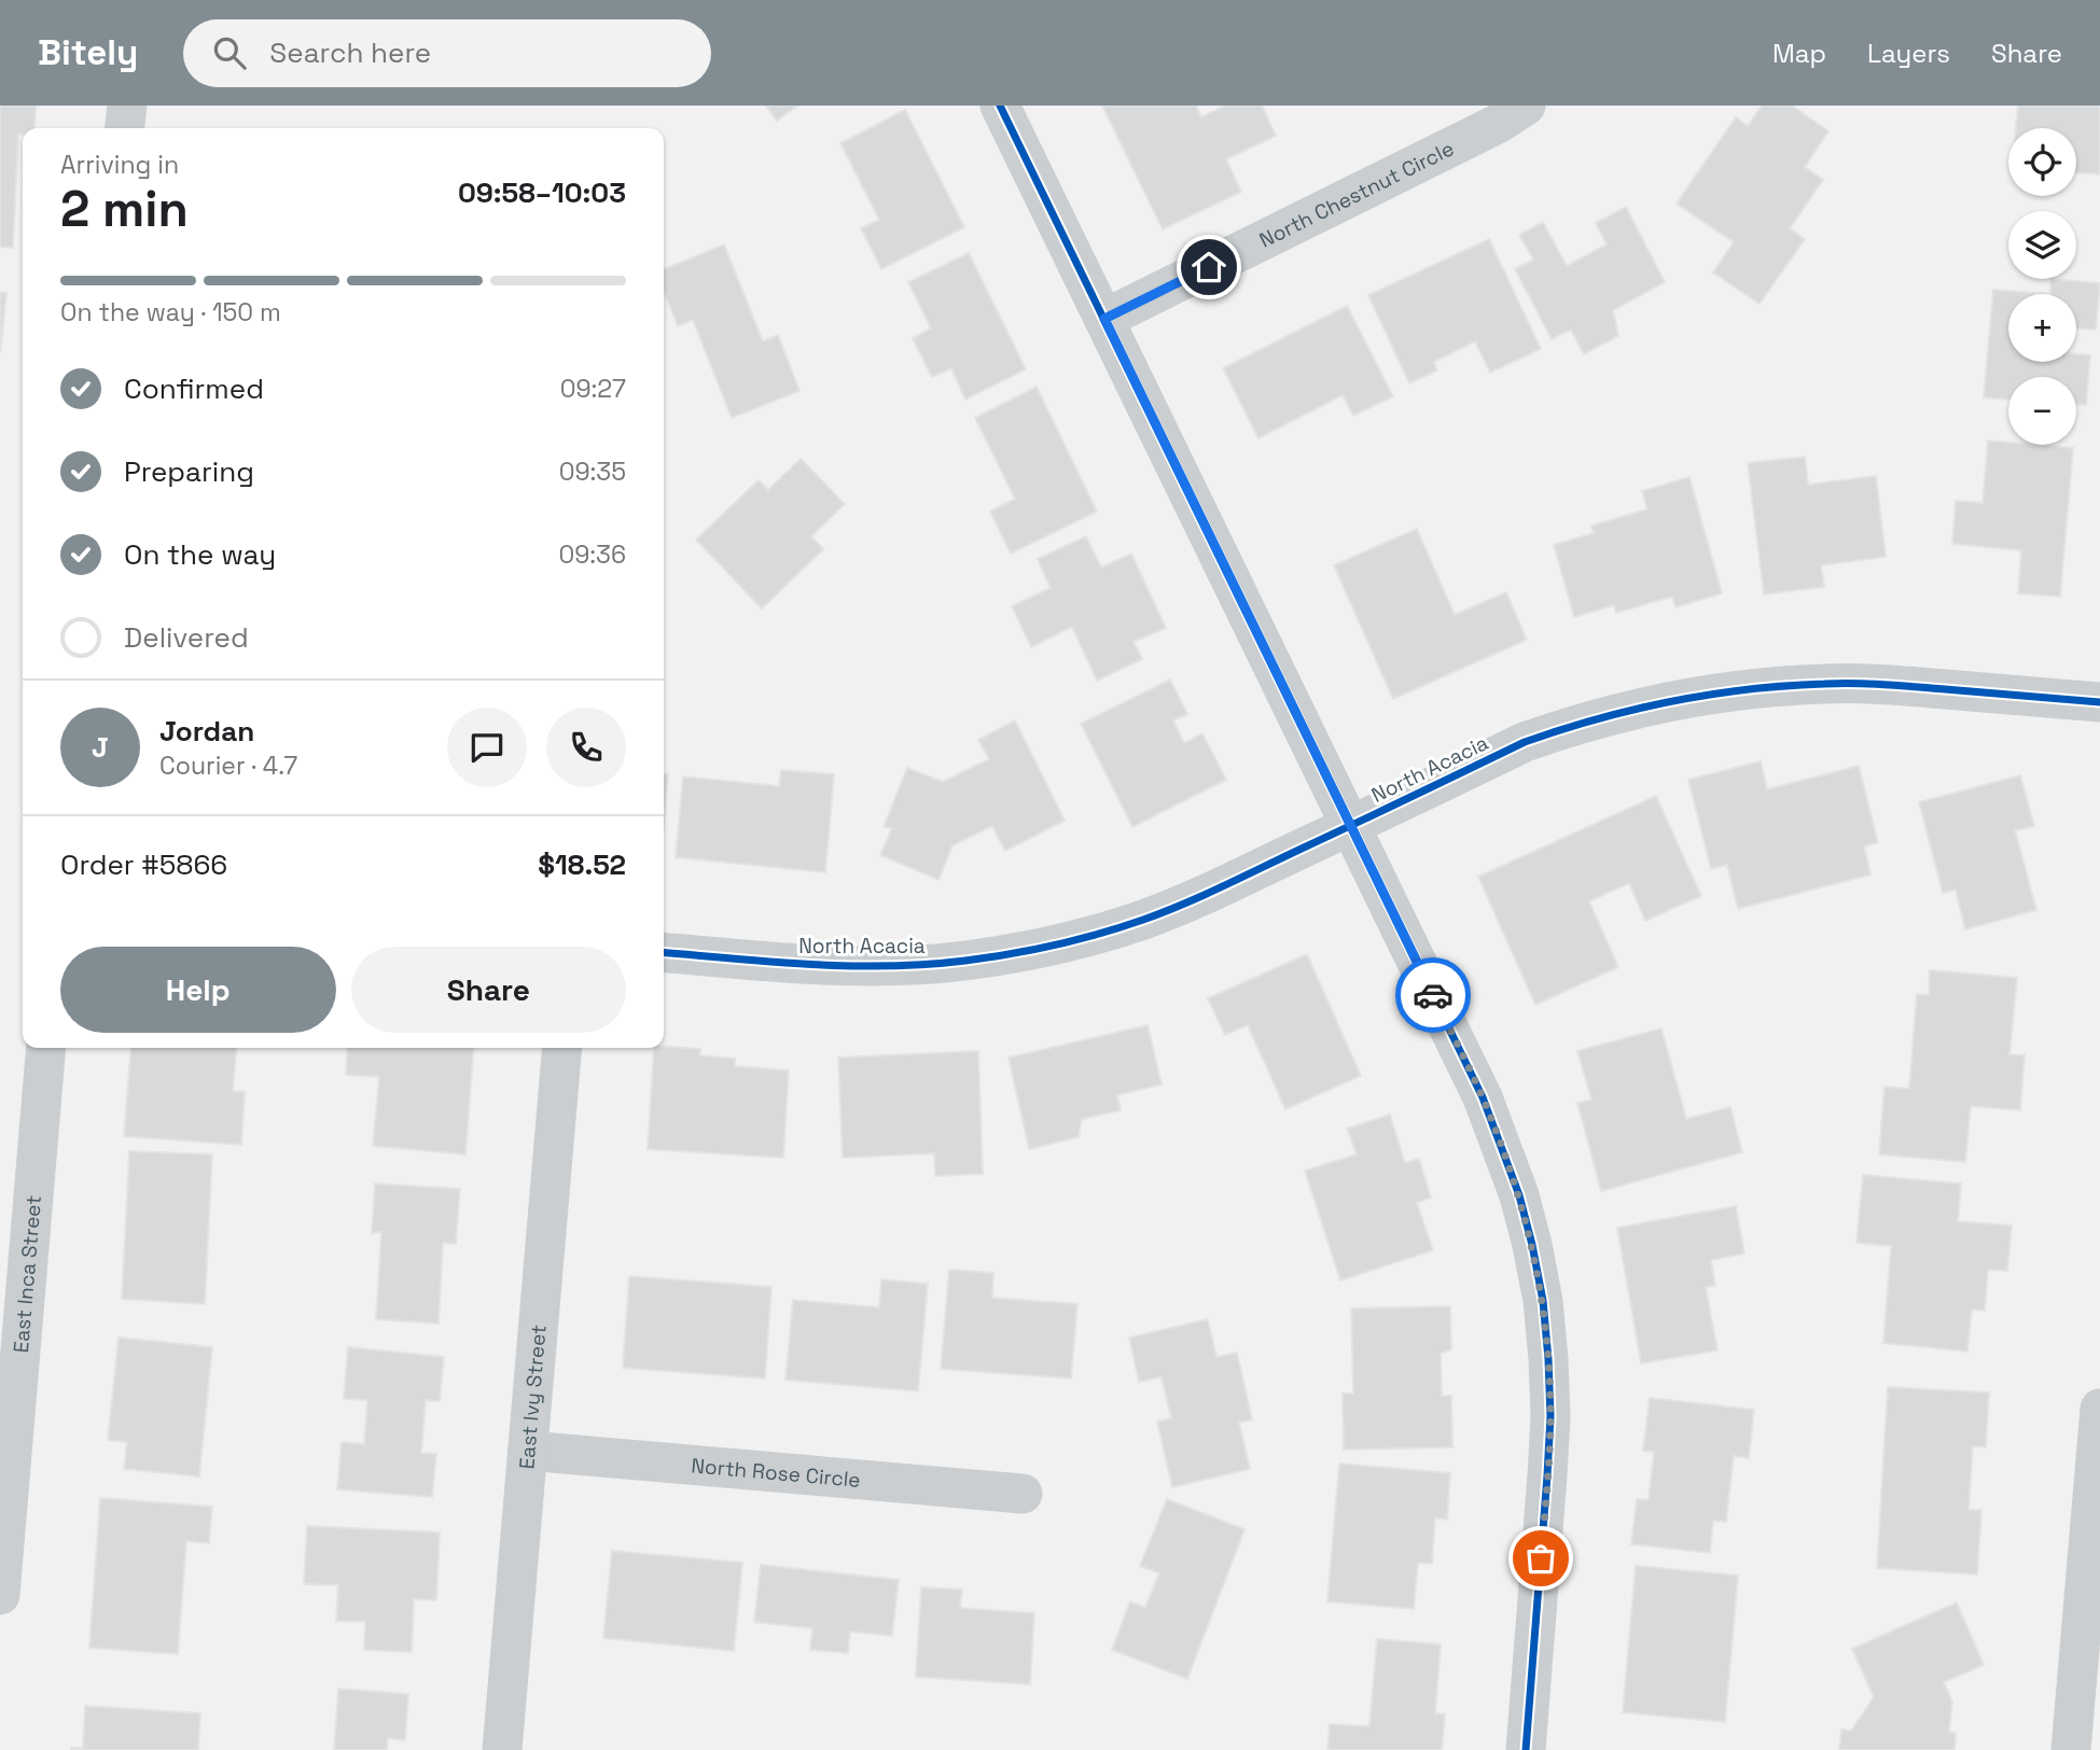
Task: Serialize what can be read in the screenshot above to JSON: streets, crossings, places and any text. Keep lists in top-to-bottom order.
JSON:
{
  "streets": {
    "street": [
      "North Chestnut Circle",
      "North Acacia",
      "East Inca Street",
      "East Ivy Street",
      "North Rose Circle"
    ]
  },
  "crossings": [
    ["East Ivy Street", "North Rose Circle"]
  ],
  "page": {
    "header": "Bitely",
    "search": "Search here",
    "nav": ["Map", "Layers", "Share"],
    "map_buttons": ["+", "−"],
    "heading": ["2 min", "Arriving in", "09:58–10:03"],
    "panel": [
      "Jordan",
      "Courier · 4.7",
      "Order #5866",
      "$18.52"
    ],
    "bar": "On the way · 150 m",
    "list": [
      ["Confirmed", "09:27"],
      ["Preparing", "09:35"],
      ["On the way", "09:36"],
      "Delivered"
    ],
    "round": "J",
    "buttons": ["Help", "Share"]
  }
}
